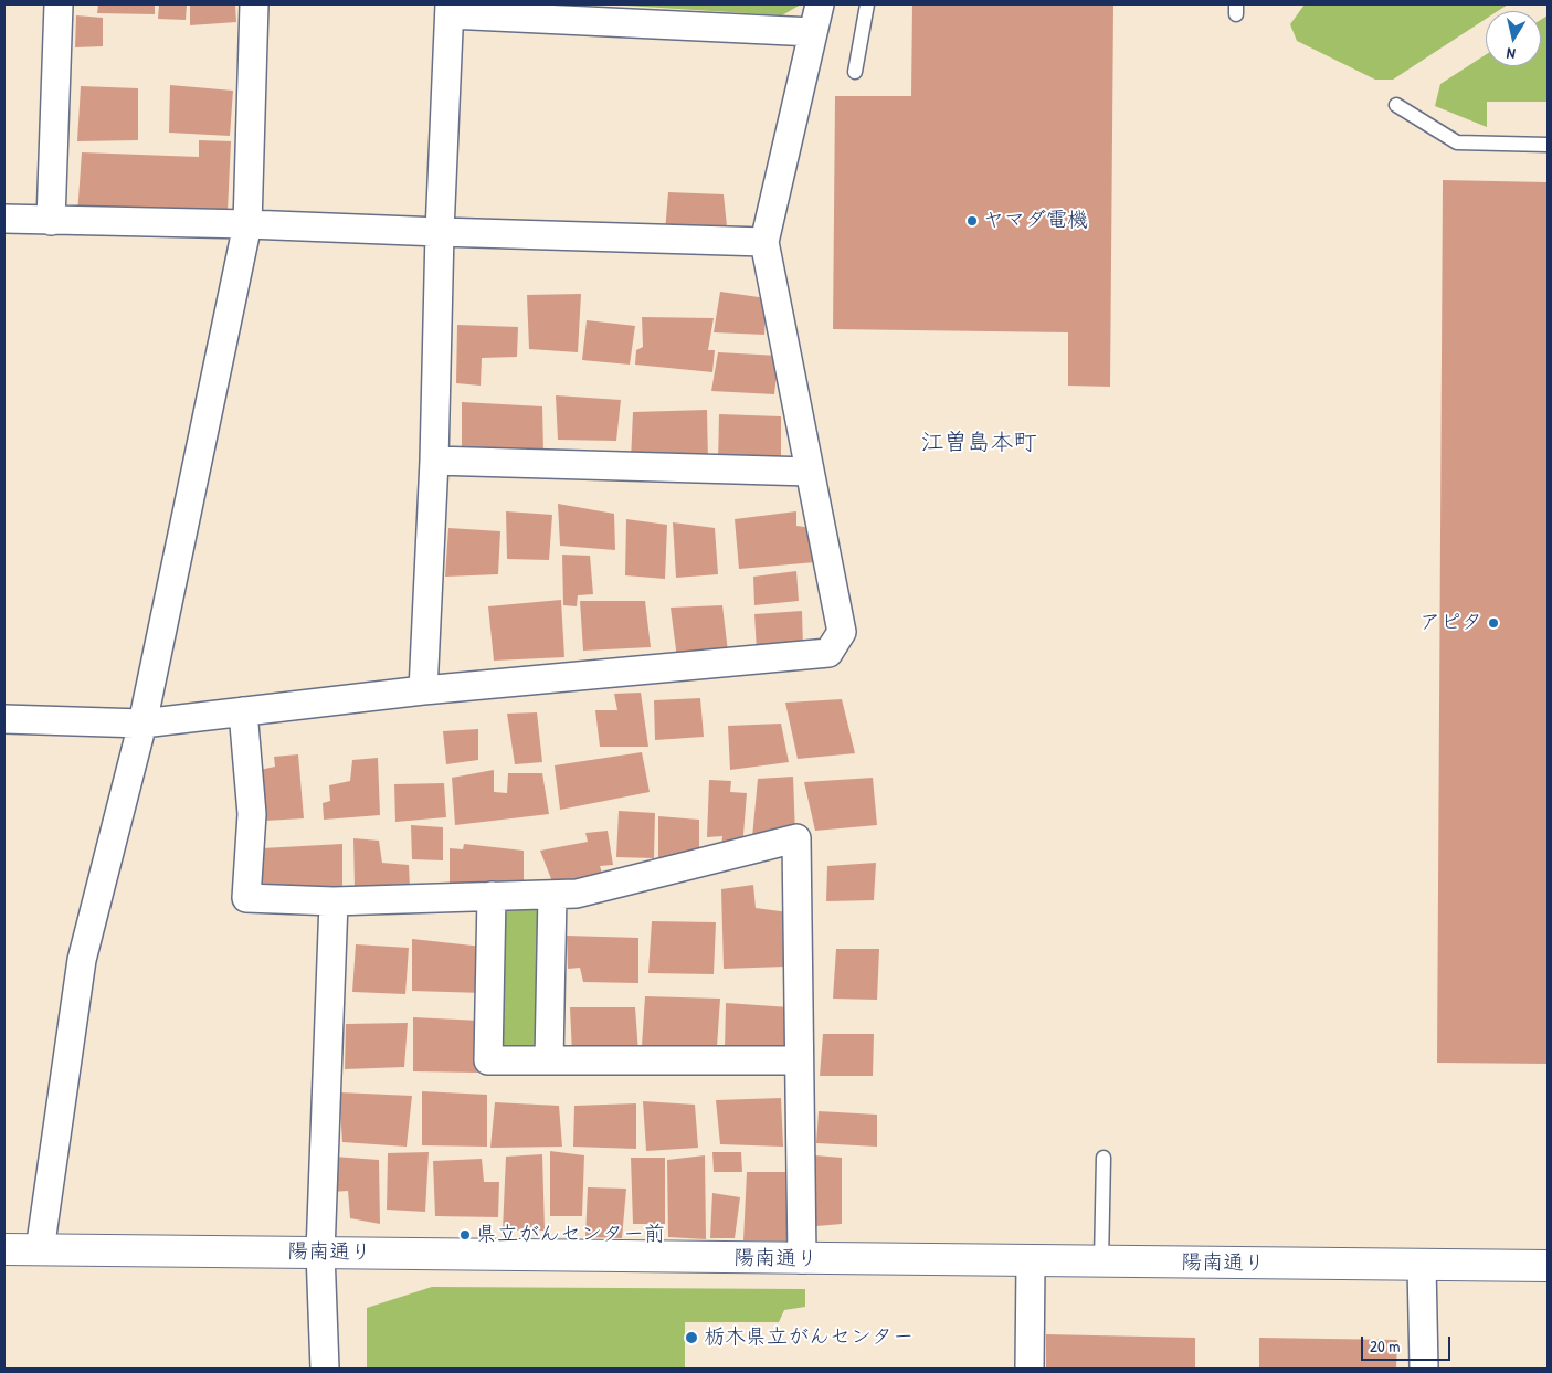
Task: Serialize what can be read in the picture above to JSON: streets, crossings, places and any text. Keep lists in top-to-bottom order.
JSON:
{
  "streets": {
    "street": ["陽南通り"]
  },
  "districts": ["江曽島本町"],
  "places": [
    "ヤマダ電機",
    "アピタ",
    "県立がんセンター前",
    "栃木県立がんセンター"
  ],
  "scale_bar": "20 m",
  "north": "bottom"
}
